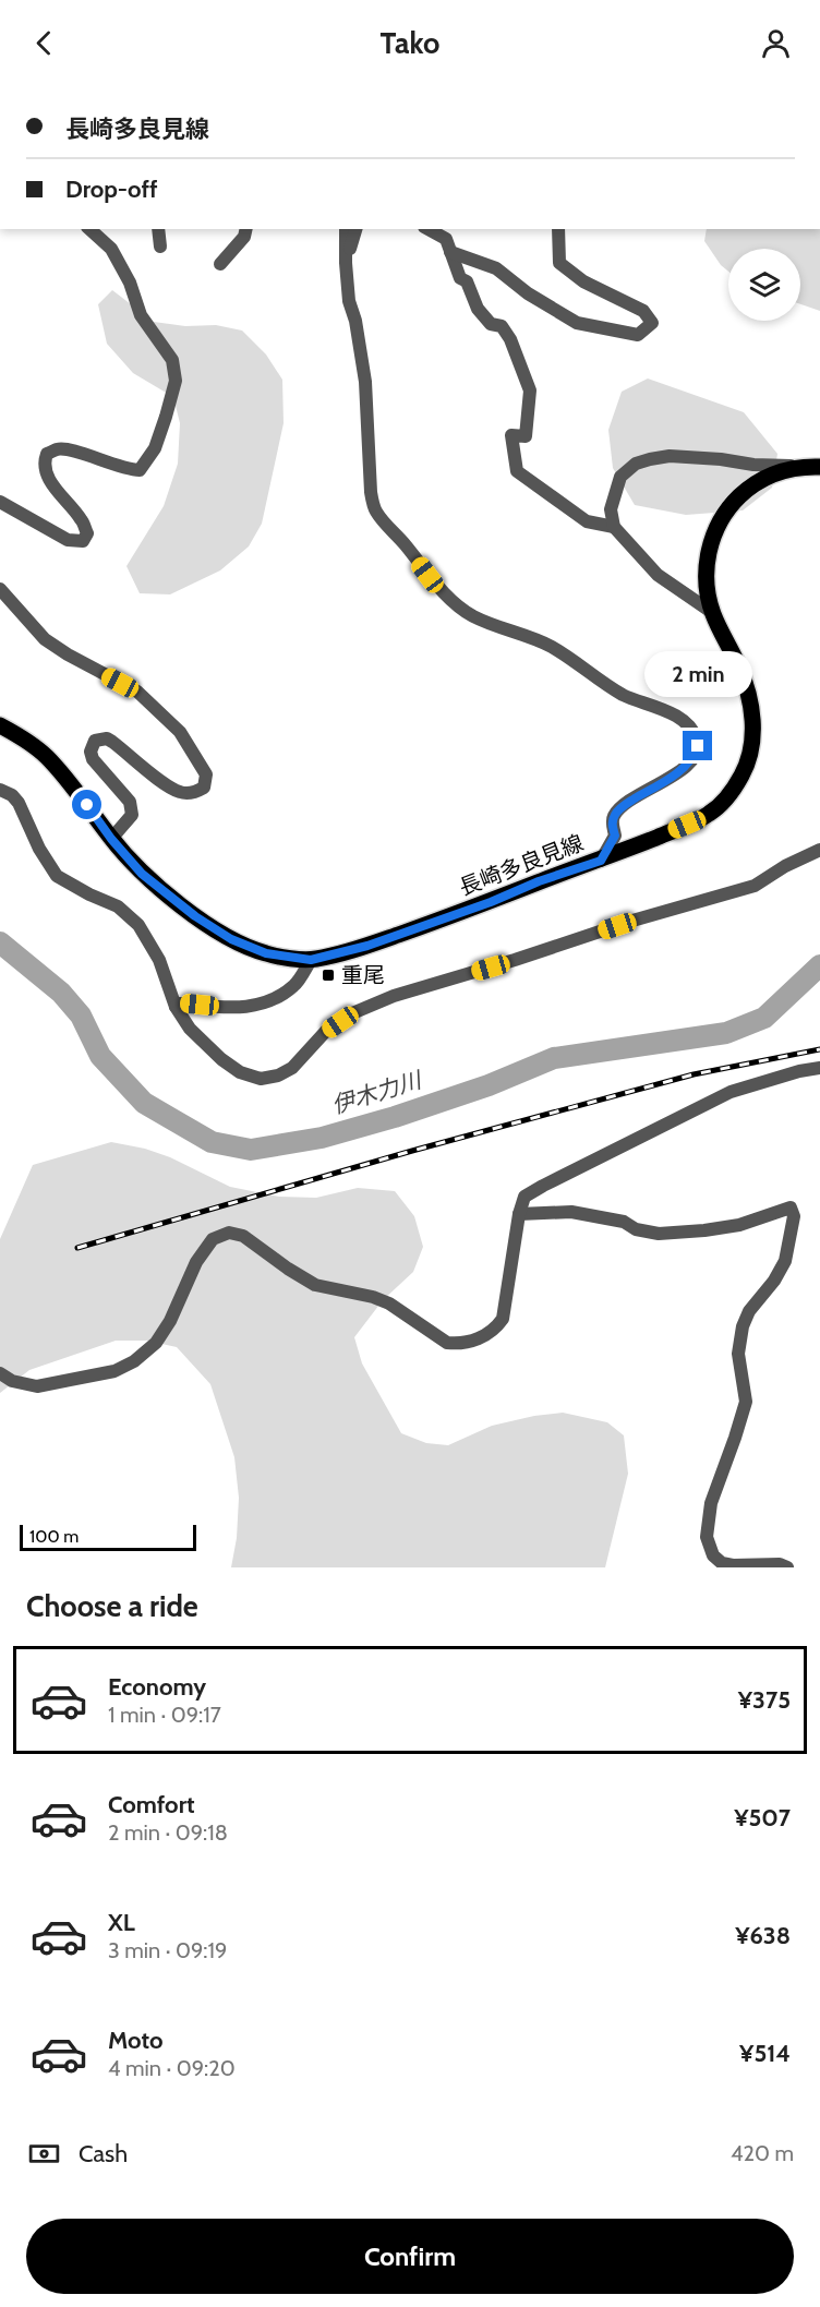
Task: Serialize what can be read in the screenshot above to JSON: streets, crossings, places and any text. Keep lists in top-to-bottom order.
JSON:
{
  "streets": {
    "main road": ["長崎多良見線"]
  },
  "water": ["伊木力川"],
  "places": {
    "transit": ["重尾"]
  },
  "scale_bar": "100 m",
  "page": {
    "header": "Tako",
    "banner": ["長崎多良見線", "Drop-off"],
    "bubble": "2 min",
    "scale": "100 m",
    "heading": "Choose a ride",
    "list": [
      {
        "name": "Economy",
        "note": "1 min · 09:17",
        "value": "¥375"
      },
      {
        "name": "Comfort",
        "note": "2 min · 09:18",
        "value": "¥507"
      },
      {
        "name": "XL",
        "note": "3 min · 09:19",
        "value": "¥638"
      },
      {
        "name": "Moto",
        "note": "4 min · 09:20",
        "value": "¥514"
      }
    ],
    "pay": ["Cash", "420 m"],
    "buttons": "Confirm"
  }
}
